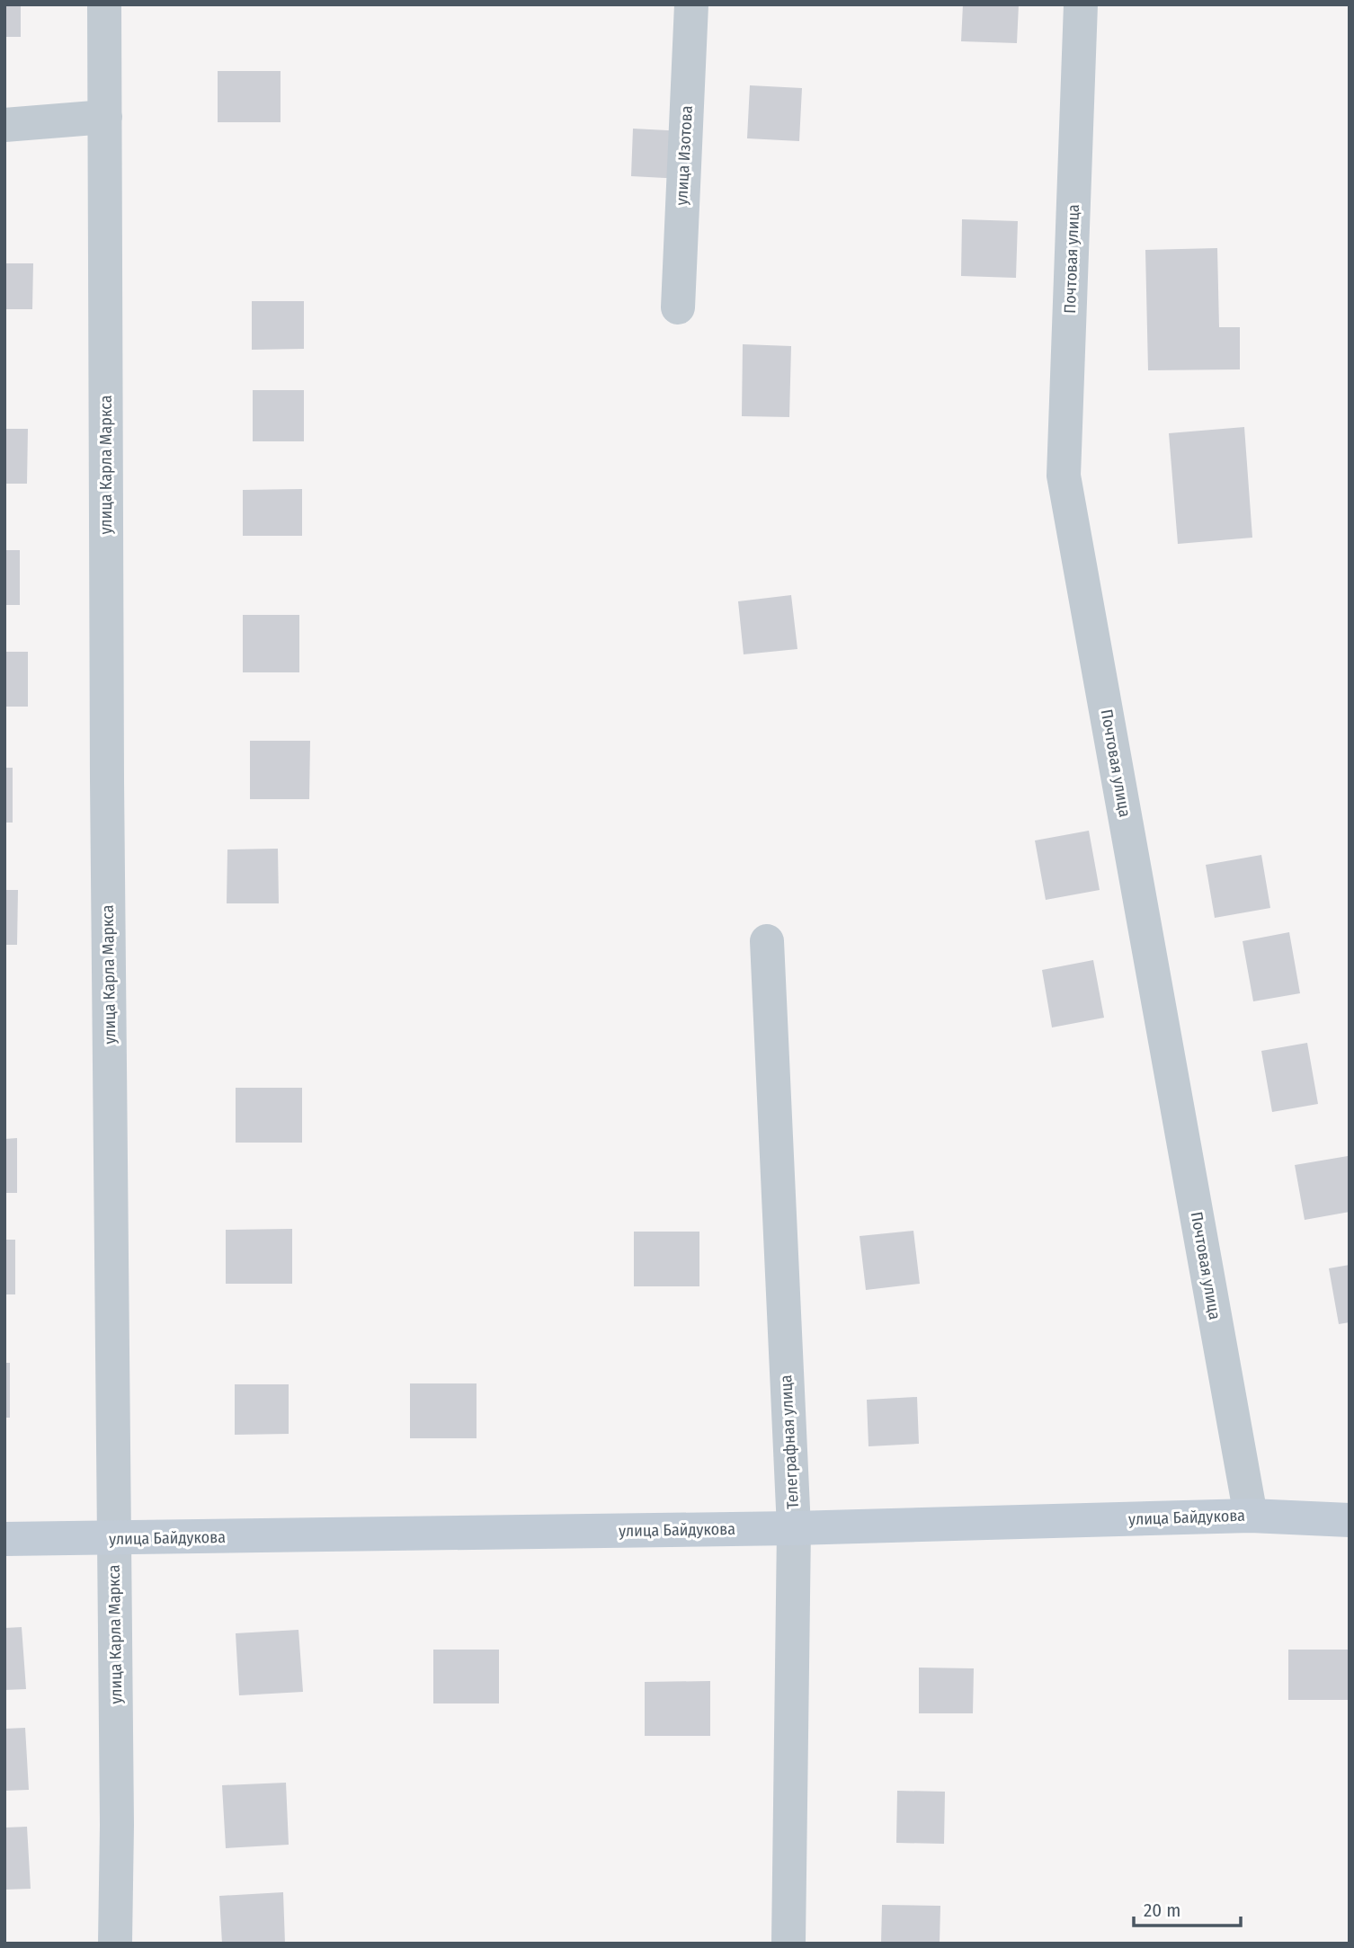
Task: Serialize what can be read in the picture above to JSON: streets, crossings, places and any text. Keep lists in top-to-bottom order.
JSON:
{
  "streets": {
    "street": [
      "улица Изотова",
      "Почтовая улица",
      "улица Карла Маркса",
      "Телеграфная улица",
      "улица Байдукова"
    ]
  },
  "crossings": [
    ["Почтовая улица", "улица Байдукова"],
    ["улица Карла Маркса", "улица Байдукова"],
    ["Телеграфная улица", "улица Байдукова"]
  ],
  "scale_bar": "20 m"
}
